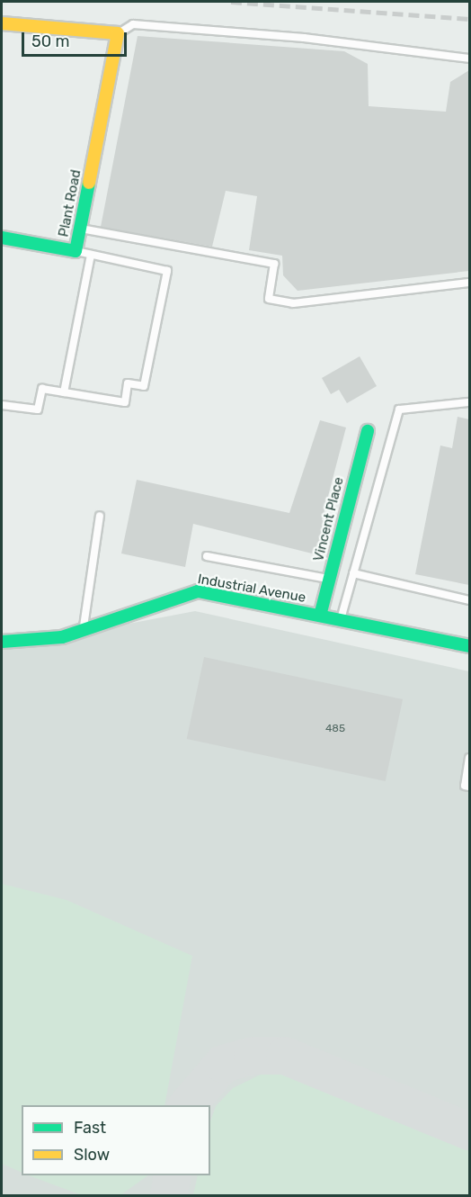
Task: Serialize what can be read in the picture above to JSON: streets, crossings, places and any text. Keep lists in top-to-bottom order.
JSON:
{
  "streets": {
    "street": ["Plant Road", "Vincent Place", "Industrial Avenue"]
  },
  "crossings": [
    ["Vincent Place", "Industrial Avenue"]
  ],
  "house_numbers": ["485"],
  "legend": ["Fast", "Slow"],
  "scale_bar": "50 m"
}
